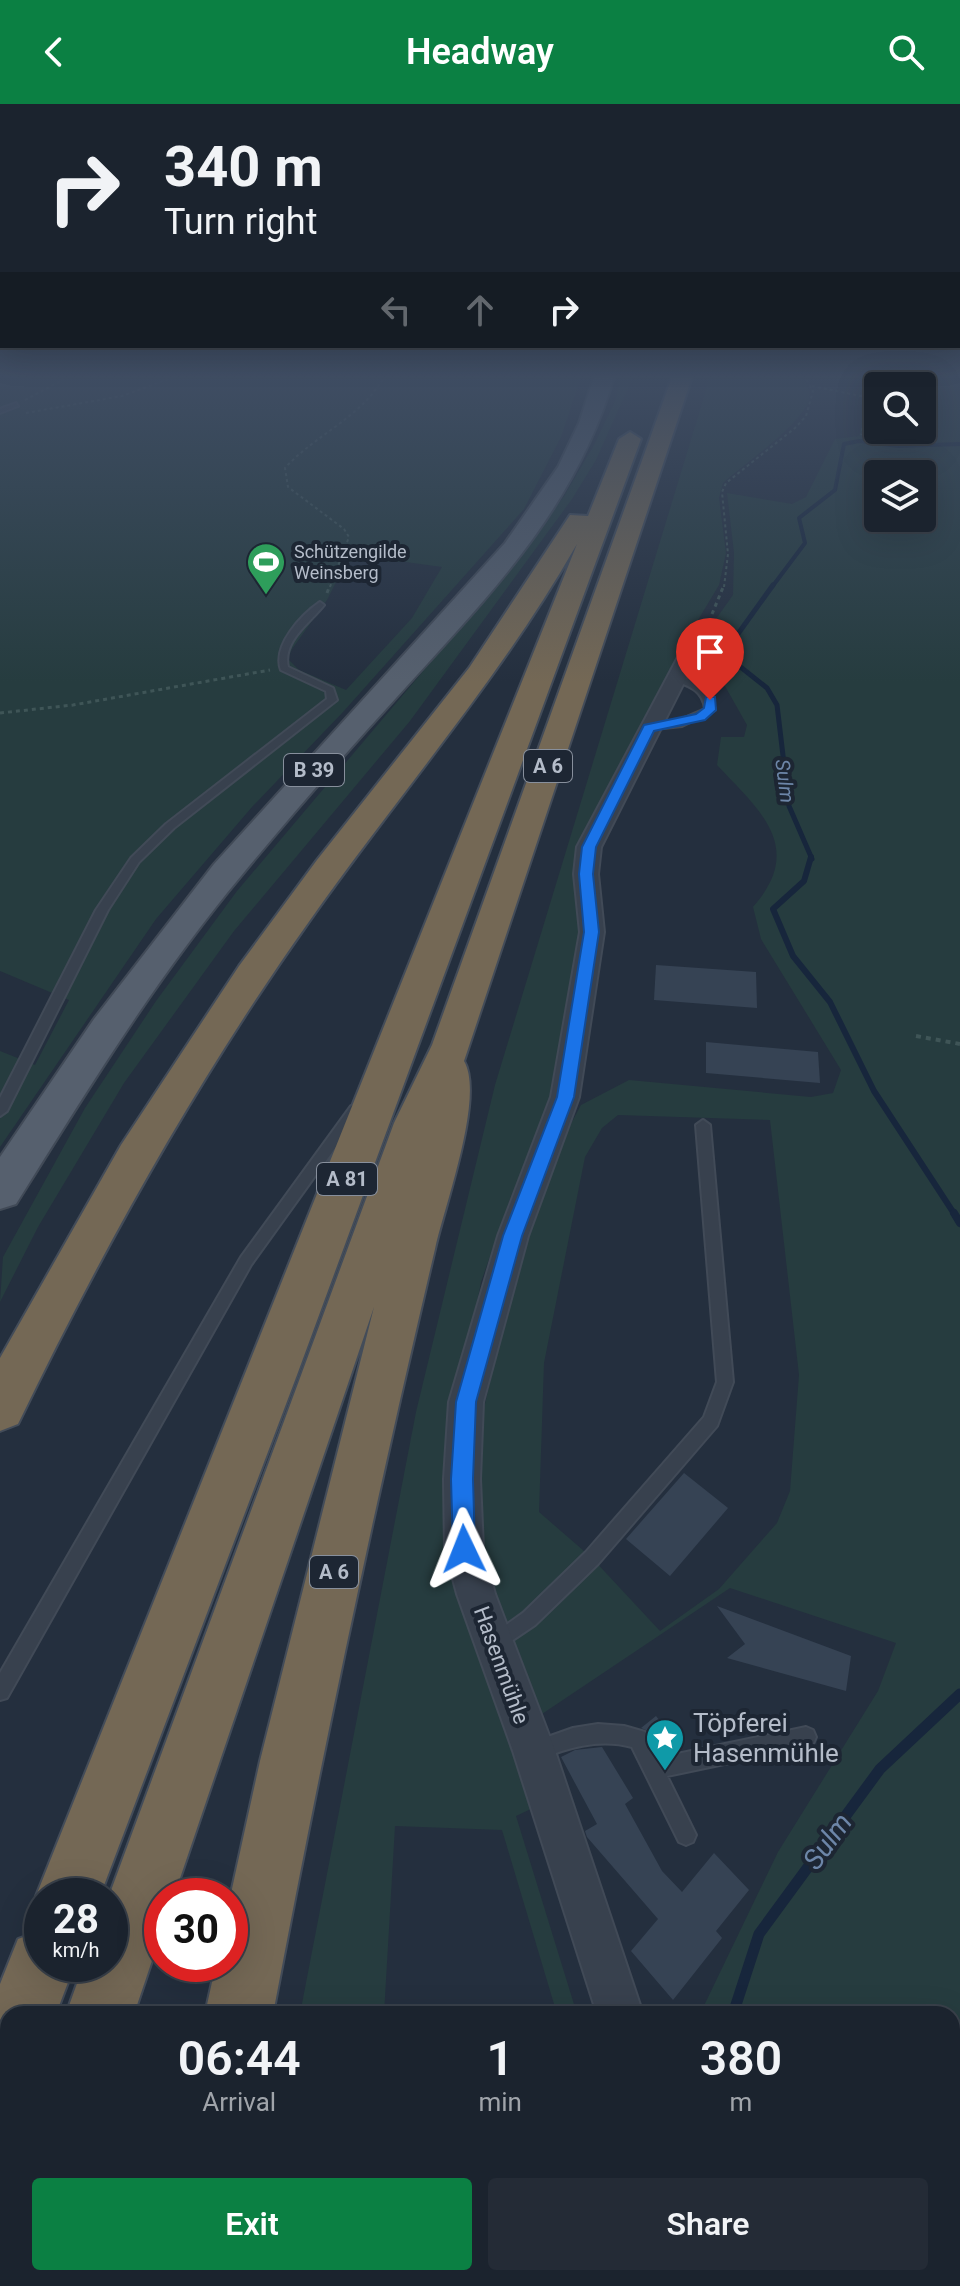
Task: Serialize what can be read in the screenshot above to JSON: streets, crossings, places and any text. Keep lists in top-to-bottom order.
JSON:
{
  "streets": {
    "highway": ["A 6", "A 81"],
    "main road": ["B 39"],
    "street": ["Hasenmühle"]
  },
  "water": ["Sulm"],
  "places": {
    "sports": ["Schützengilde Weinsberg"],
    "place": ["Töpferei Hasenmühle"]
  },
  "page": {
    "header": "Headway",
    "turn": ["340 m", "Turn right"],
    "speed": "28 km/h",
    "limit": "30",
    "eta": [
      "06:44",
      "Arrival",
      "1",
      "min",
      "380",
      "m"
    ],
    "buttons": ["Exit", "Share"]
  }
}
